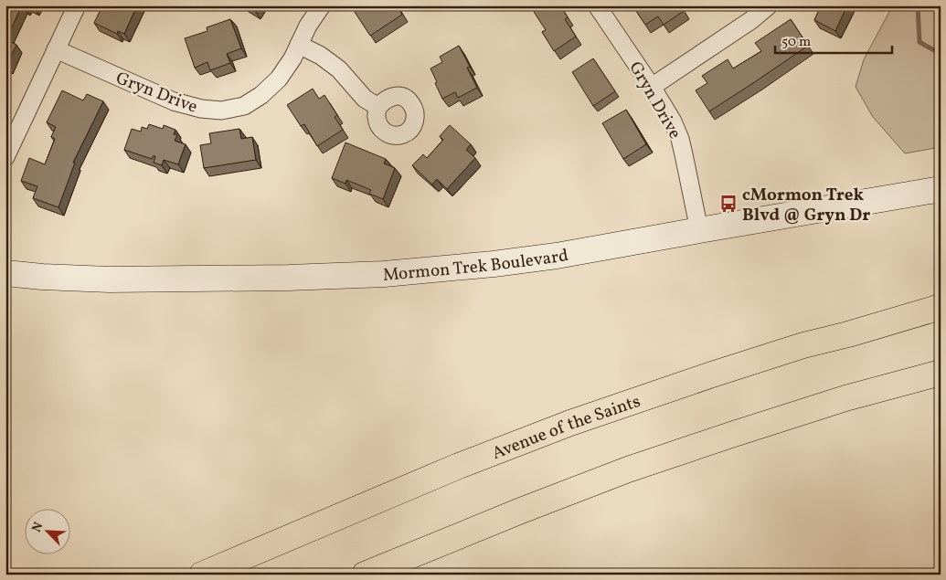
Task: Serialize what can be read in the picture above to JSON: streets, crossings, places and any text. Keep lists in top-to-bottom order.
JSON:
{
  "streets": {
    "highway": ["Avenue of the Saints"],
    "main road": ["Mormon Trek Boulevard"],
    "street": ["Gryn Drive"]
  },
  "crossings": [
    ["Gryn Drive", "Mormon Trek Boulevard"]
  ],
  "places": {
    "bus stop": ["cMormon Trek Blvd @ Gryn Dr"]
  },
  "scale_bar": "50 m",
  "north": "top left"
}
